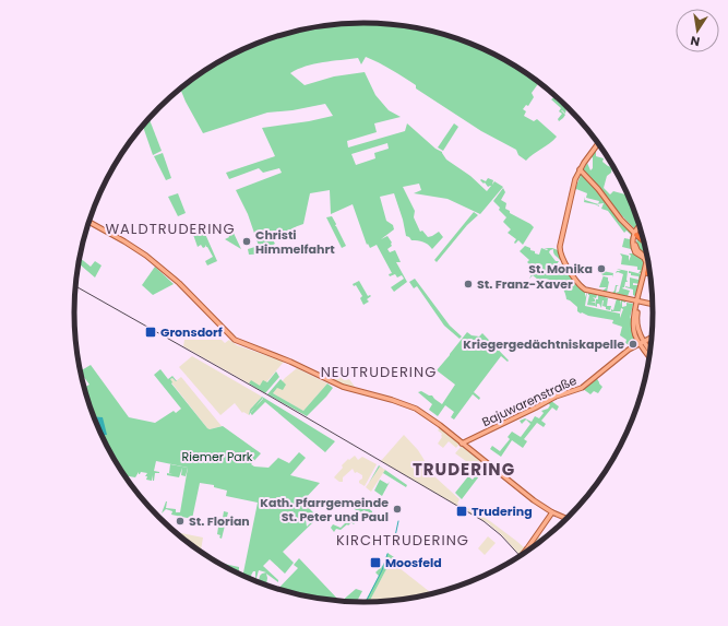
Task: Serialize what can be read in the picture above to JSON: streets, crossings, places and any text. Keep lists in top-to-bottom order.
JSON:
{
  "streets": {
    "main road": ["Bajuwarenstraße"]
  },
  "districts": [
    "WALDTRUDERING",
    "NEUTRUDERING",
    "TRUDERING",
    "KIRCHTRUDERING"
  ],
  "parks": ["Riemer Park"],
  "places": {
    "other": [
      "Christi Himmelfahrt",
      "St. Monika",
      "St. Franz-Xaver",
      "Kriegergedächtniskapelle",
      "Kath. Pfarrgemeinde St. Peter und Paul",
      "St. Florian"
    ],
    "transit": ["Gronsdorf", "Trudering", "Moosfeld"]
  },
  "north": "bottom"
}
